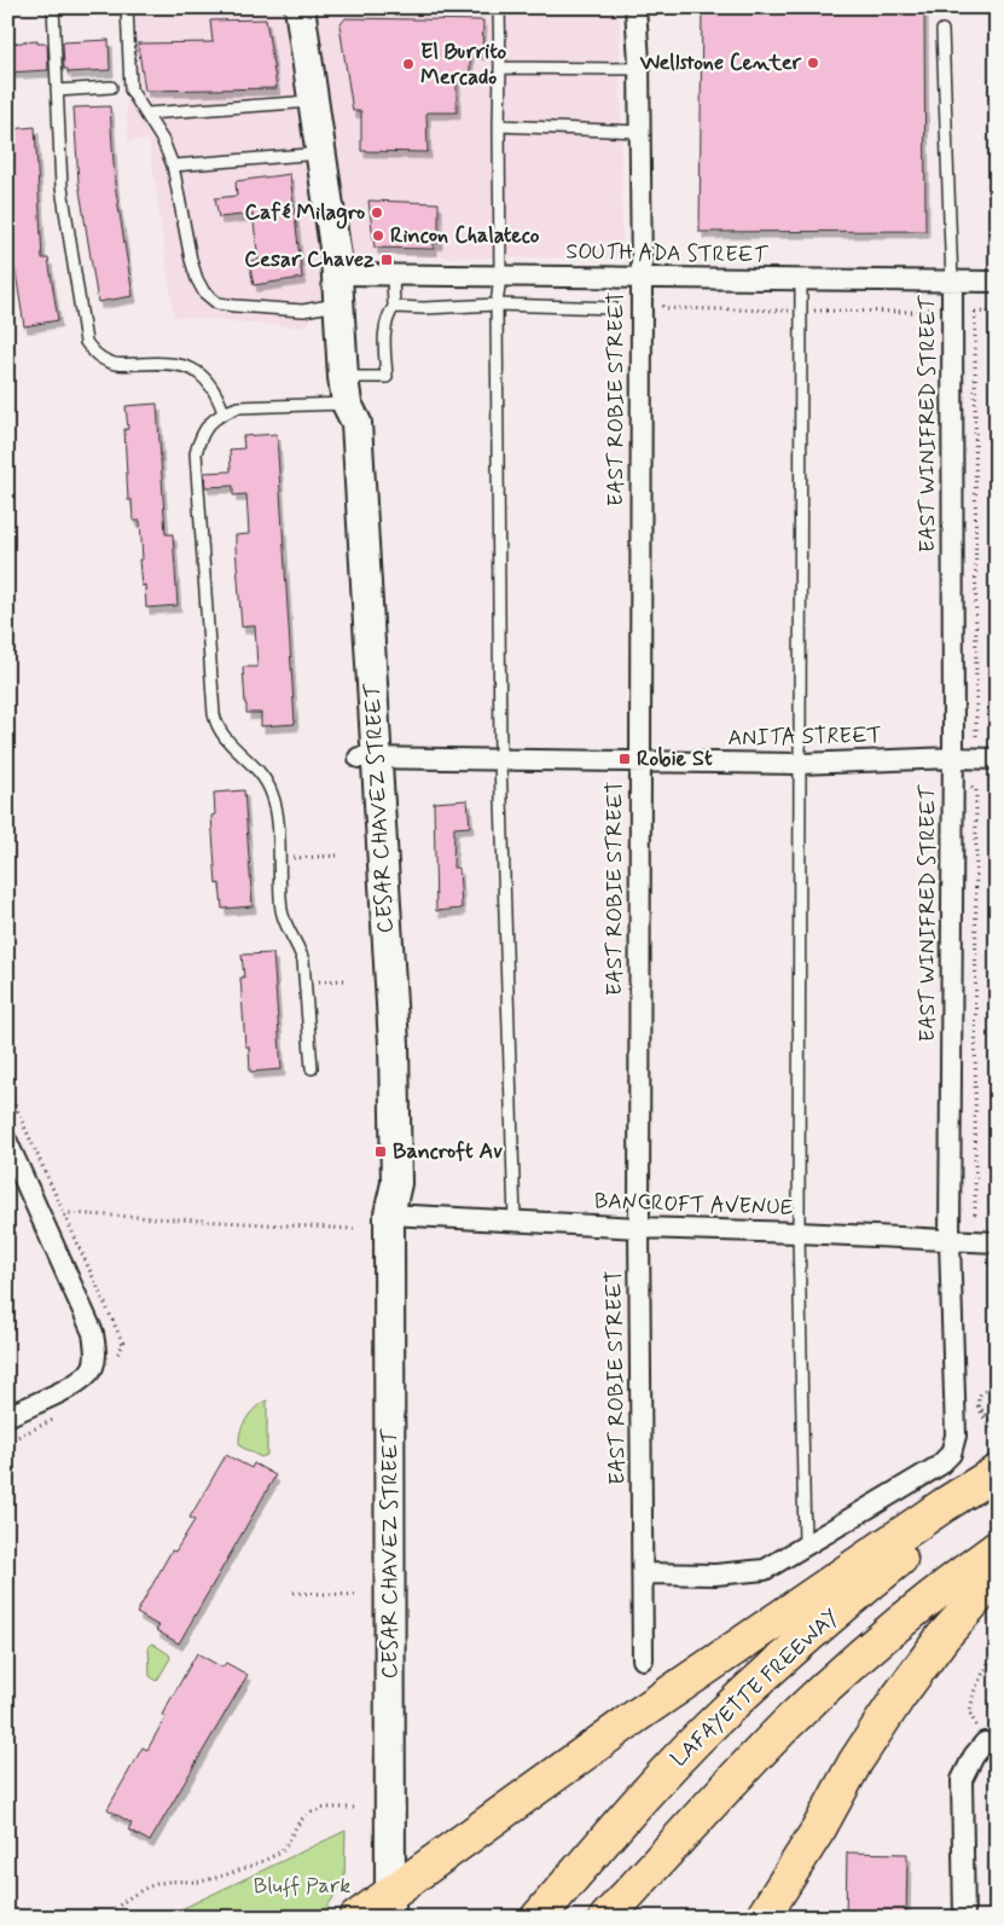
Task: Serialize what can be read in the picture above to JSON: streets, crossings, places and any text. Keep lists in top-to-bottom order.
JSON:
{
  "streets": {
    "highway": ["LAFAYETTE FREEWAY"],
    "main road": ["CESAR CHAVEZ STREET"],
    "street": [
      "SOUTH ADA STREET",
      "EAST ROBIE STREET",
      "EAST WINIFRED STREET",
      "ANITA STREET",
      "BANCROFT AVENUE"
    ]
  },
  "crossings": [
    ["SOUTH ADA STREET", "EAST ROBIE STREET"],
    ["SOUTH ADA STREET", "EAST WINIFRED STREET"],
    ["SOUTH ADA STREET", "CESAR CHAVEZ STREET"],
    ["EAST ROBIE STREET", "EAST WINIFRED STREET"],
    ["EAST ROBIE STREET", "ANITA STREET"],
    ["EAST ROBIE STREET", "BANCROFT AVENUE"],
    ["EAST WINIFRED STREET", "ANITA STREET"],
    ["EAST WINIFRED STREET", "BANCROFT AVENUE"],
    ["ANITA STREET", "CESAR CHAVEZ STREET"],
    ["CESAR CHAVEZ STREET", "BANCROFT AVENUE"]
  ],
  "parks": ["Bluff Park"],
  "places": {
    "other": [
      "Wellstone Center",
      "El Burrito Mercado",
      "Café Milagro",
      "Rincon Chalateco"
    ],
    "transit": ["Cesar Chavez", "Robie St", "Bancroft Av"]
  }
}
